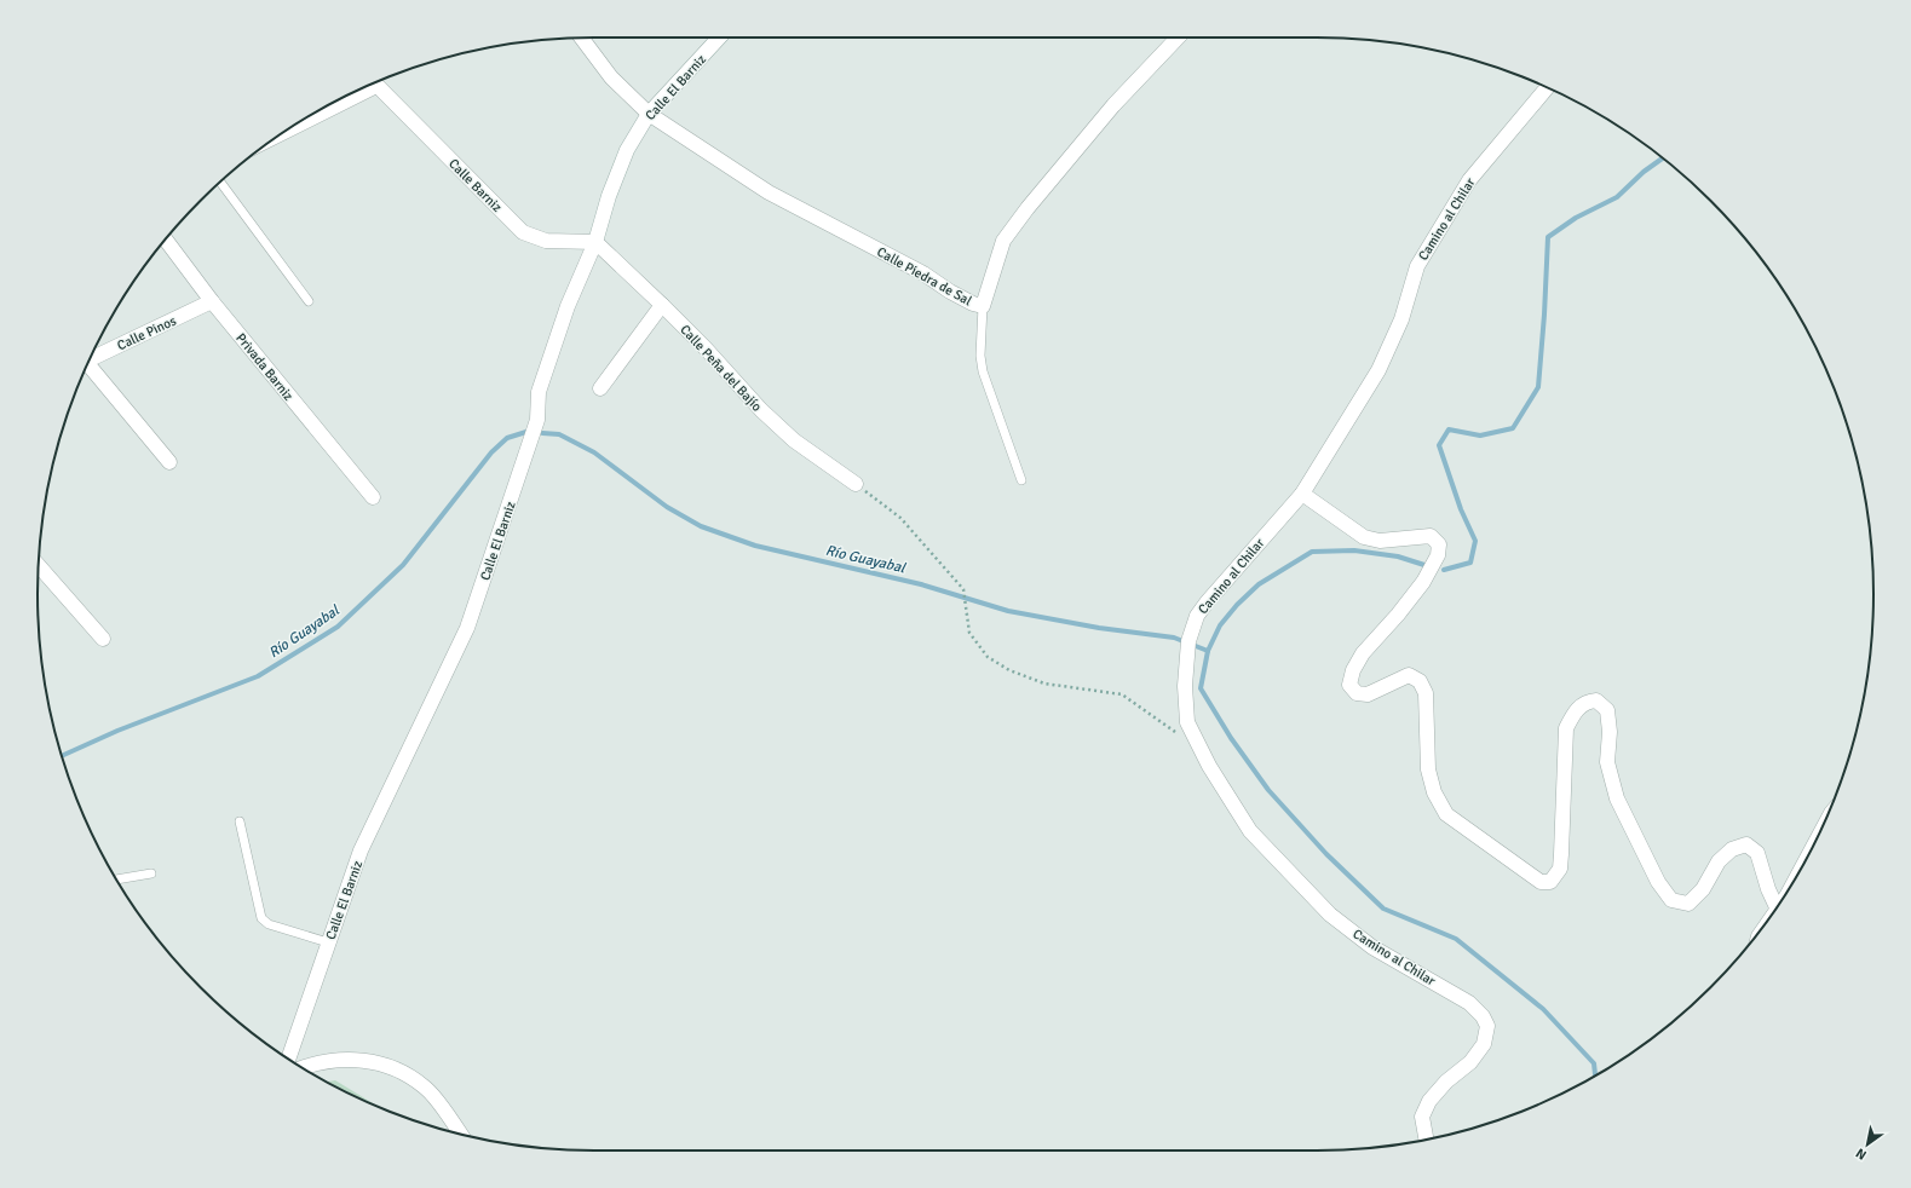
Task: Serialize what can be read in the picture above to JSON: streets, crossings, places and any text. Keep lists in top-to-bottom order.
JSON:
{
  "streets": {
    "street": [
      "Calle El Barniz",
      "Calle Barniz",
      "Camino al Chilar",
      "Calle Piedra de Sal",
      "Calle Pinos",
      "Privada Barniz",
      "Calle Peña del Bajío"
    ]
  },
  "crossings": [
    ["Calle El Barniz", "Calle Barniz"],
    ["Calle El Barniz", "Calle Piedra de Sal"],
    ["Calle El Barniz", "Calle Peña del Bajío"],
    ["Calle Barniz", "Calle Peña del Bajío"],
    ["Calle Pinos", "Privada Barniz"]
  ],
  "water": ["Río Guayabal"],
  "north": "bottom left"
}
